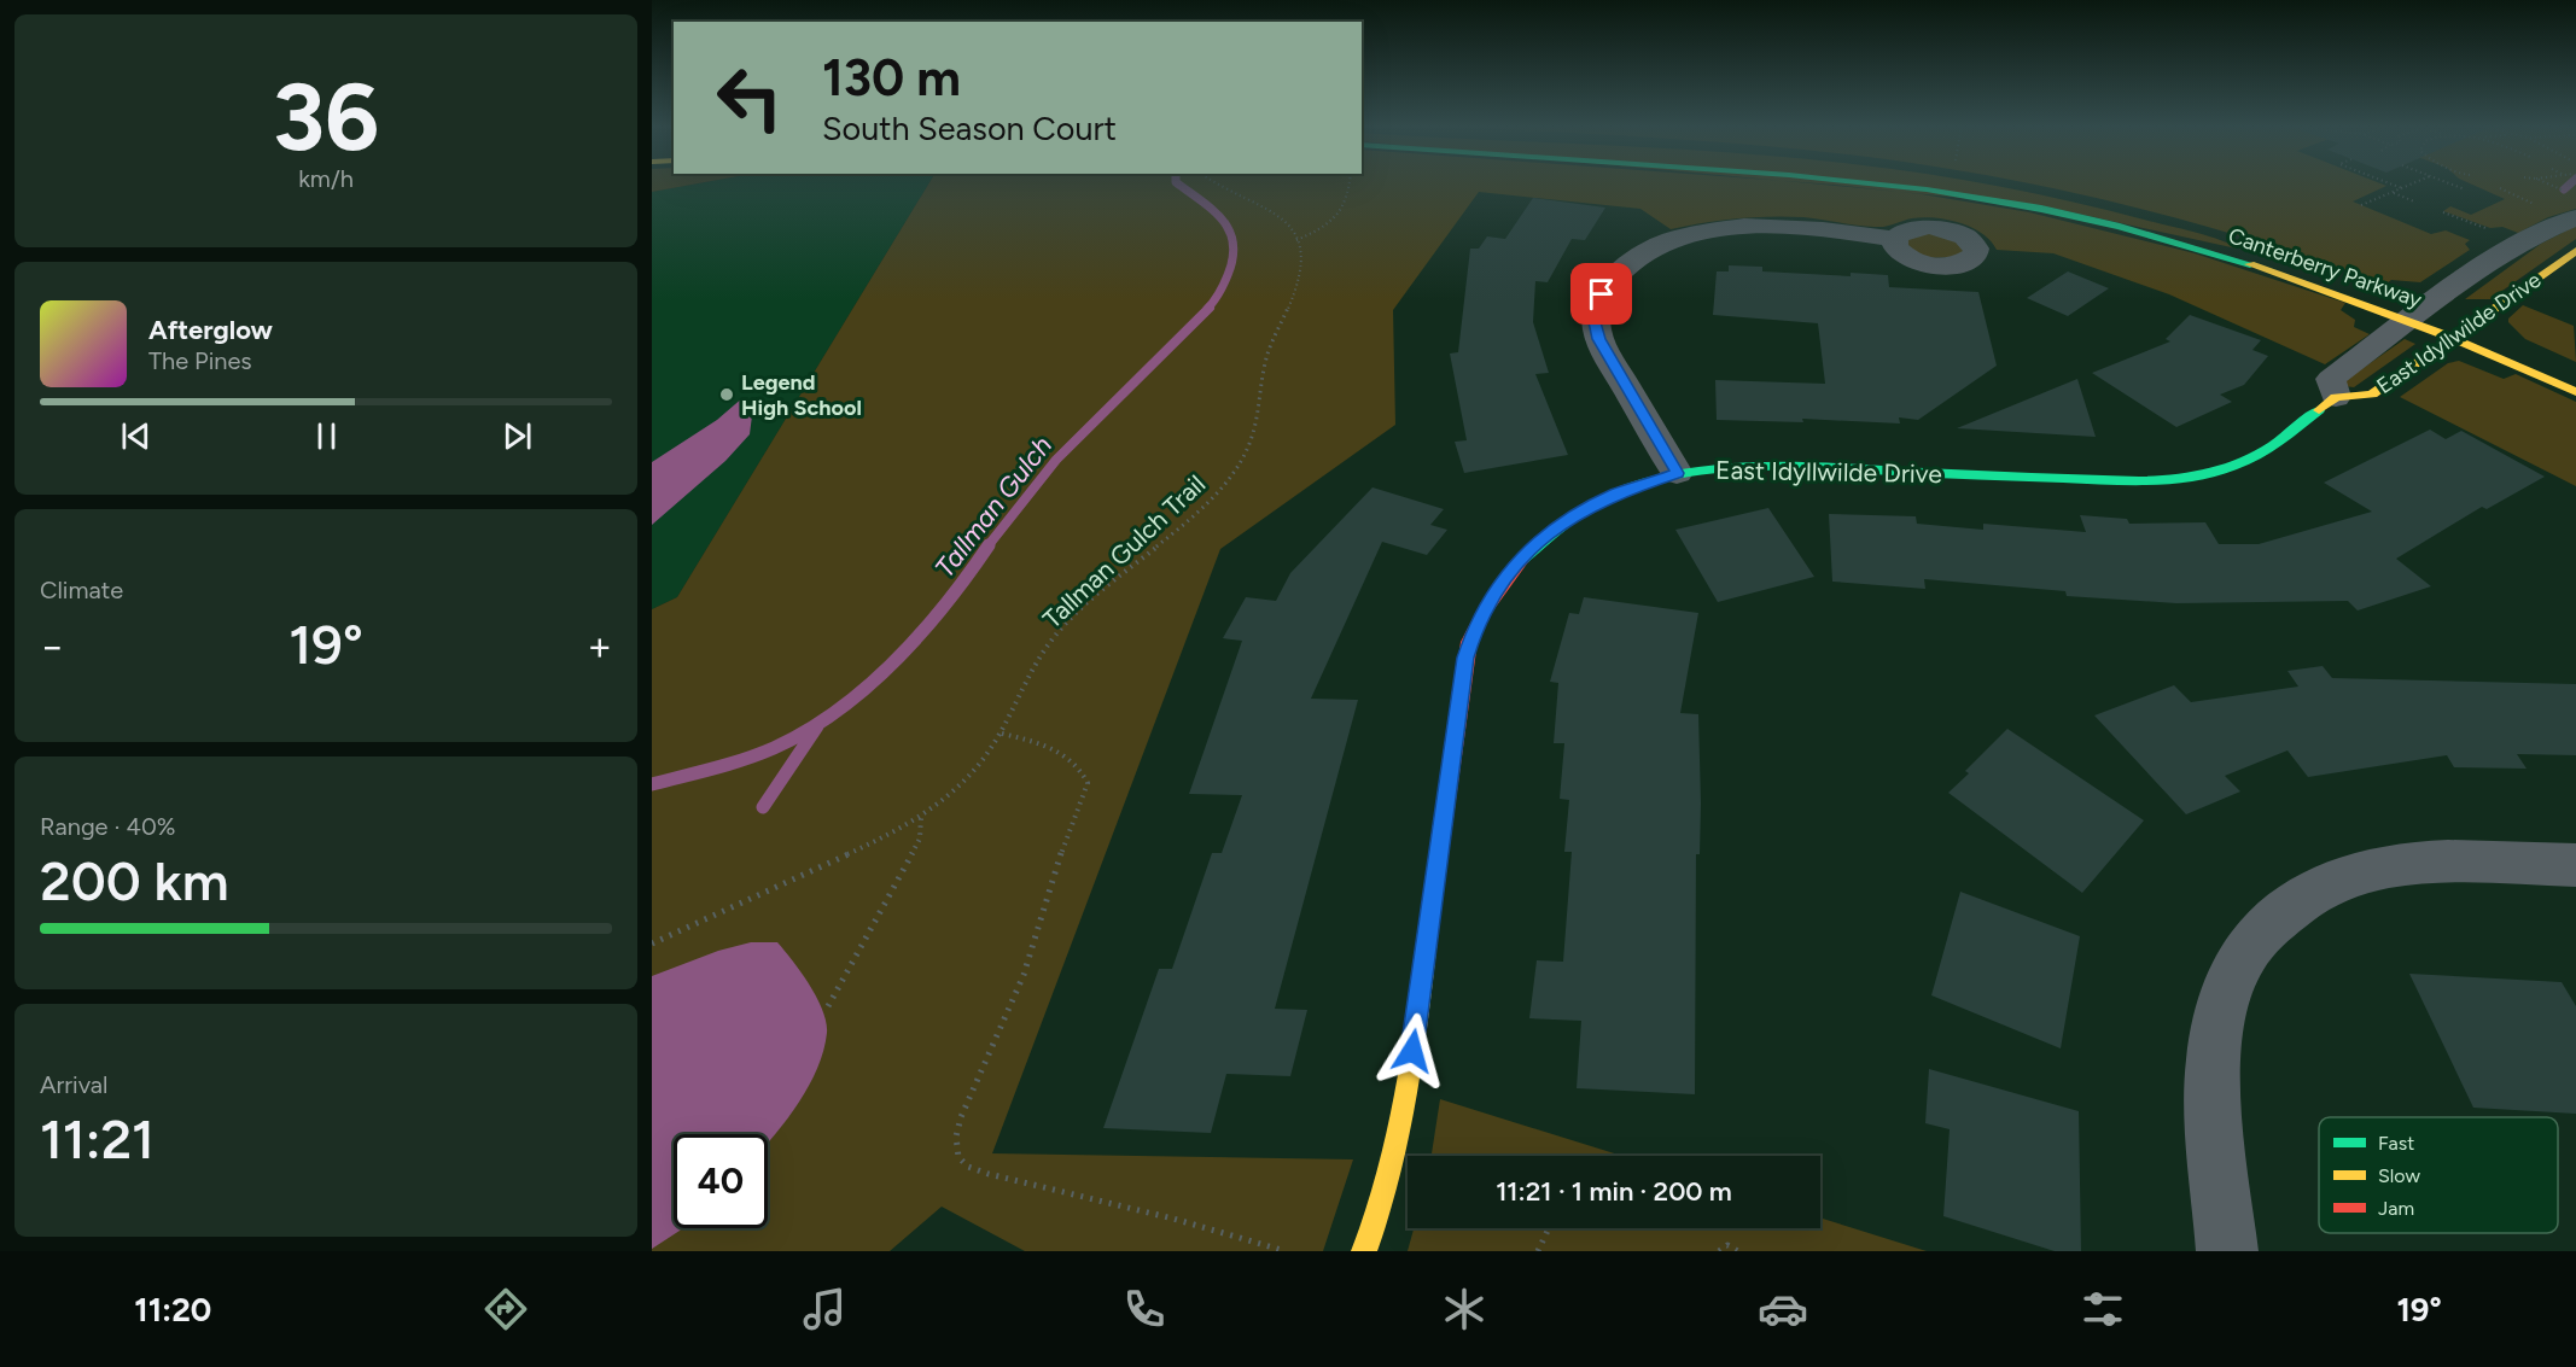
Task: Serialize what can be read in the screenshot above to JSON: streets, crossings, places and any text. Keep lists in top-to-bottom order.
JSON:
{
  "streets": {
    "street": ["Canterberry Parkway", "East Idyllwilde Drive"],
    "path": ["Tallman Gulch Trail"]
  },
  "crossings": [
    ["Canterberry Parkway", "East Idyllwilde Drive"]
  ],
  "water": ["Tallman Gulch"],
  "places": ["Legend High School"],
  "legend": ["Fast", "Slow", "Jam"],
  "page": {
    "tile": [
      ["36", "km/h"],
      "Climate",
      ["Range · 40%", "200 km"],
      ["Arrival", "11:21"]
    ],
    "turn": ["130 m", "South Season Court"],
    "song": ["Afterglow", "The Pines"],
    "heat": ["−", "19°", "+"],
    "limit": "40",
    "trip": "11:21 · 1 min · 200 m",
    "tabs": ["11:20", "19°"]
  }
}
